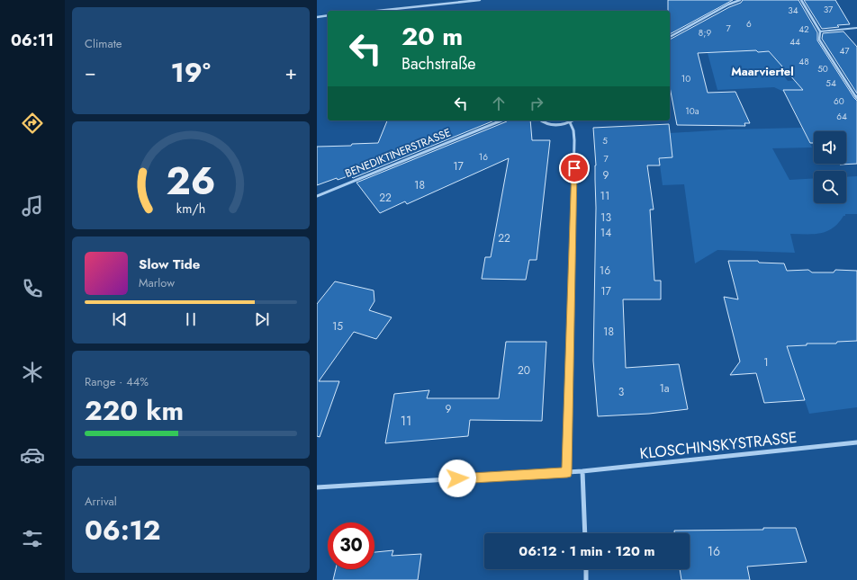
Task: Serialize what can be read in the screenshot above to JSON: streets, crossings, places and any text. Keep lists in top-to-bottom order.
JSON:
{
  "streets": {
    "street": ["BENEDIKTINERSTRASSE", "KLOSCHINSKYSTRASSE"]
  },
  "districts": ["Maarviertel"],
  "house_numbers": [
    "37",
    "34",
    "6",
    "7",
    "42",
    "8;9",
    "44",
    "47",
    "48",
    "50",
    "10",
    "54",
    "60",
    "10a",
    "64",
    "5",
    "16",
    "7",
    "17",
    "9",
    "18",
    "11",
    "22",
    "13",
    "14",
    "22",
    "16",
    "17",
    "15",
    "18",
    "1",
    "20",
    "1a",
    "3",
    "9",
    "11",
    "16"
  ],
  "page": {
    "tabs": "06:11",
    "tile": [
      "Climate",
      ["Range · 44%", "220 km"],
      ["Arrival", "06:12"]
    ],
    "turn": ["20 m", "Bachstraße"],
    "heat": ["−", "19°", "+"],
    "song": ["Slow Tide", "Marlow"],
    "limit": "30",
    "trip": "06:12 · 1 min · 120 m",
    "gauge": ["26", "km/h"]
  }
}
